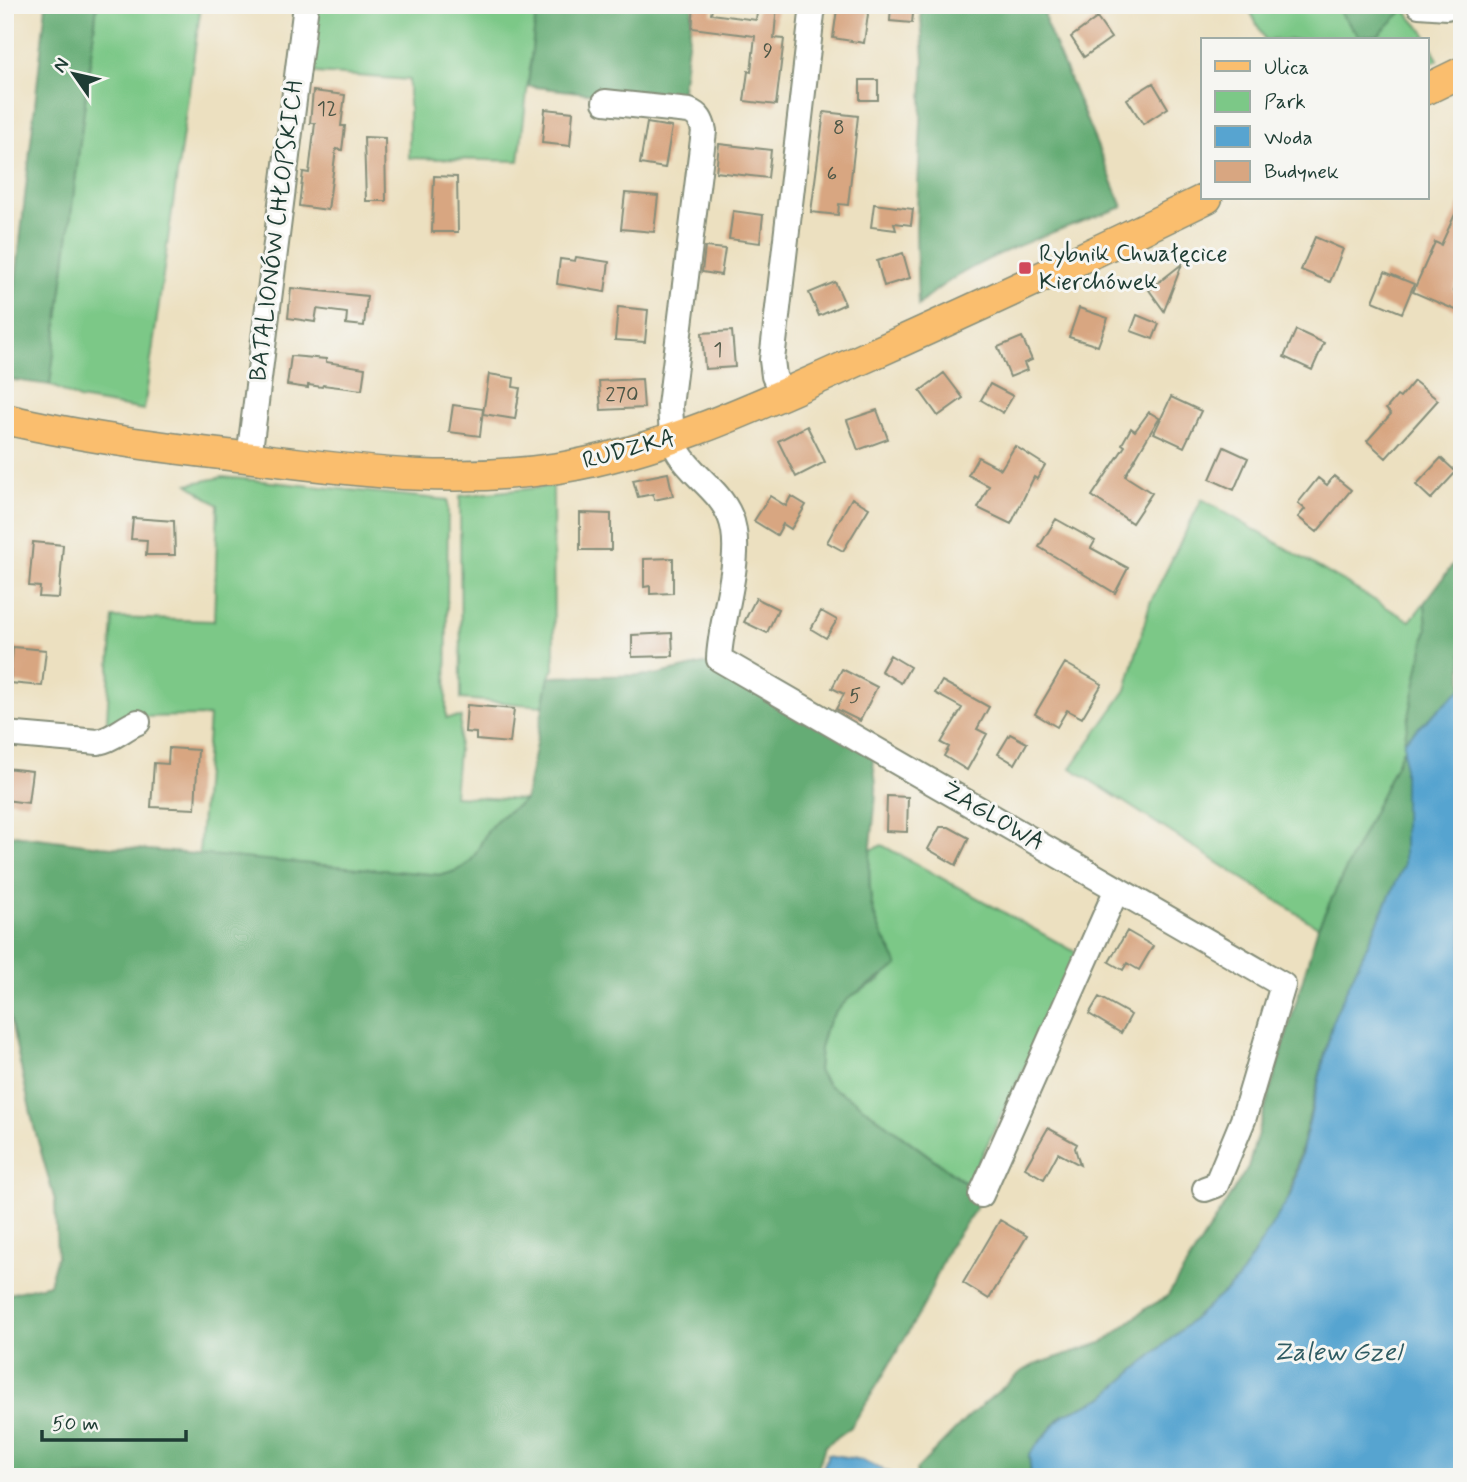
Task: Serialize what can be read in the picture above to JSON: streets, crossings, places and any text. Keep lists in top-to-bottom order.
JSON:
{
  "streets": {
    "main road": ["RUDZKA"],
    "street": ["BATALIONÓW CHŁOPSKICH", "ŻAGLOWA"]
  },
  "crossings": [
    ["BATALIONÓW CHŁOPSKICH", "RUDZKA"],
    ["RUDZKA", "ŻAGLOWA"]
  ],
  "water": ["Zalew Gzel"],
  "places": {
    "transit": ["Rybnik Chwałęcice Kierchówek"]
  },
  "house_numbers": [
    "9",
    "12",
    "8",
    "6",
    "1",
    "270",
    "5"
  ],
  "legend": [
    "Ulica",
    "Park",
    "Woda",
    "Budynek"
  ],
  "scale_bar": "50 m",
  "north": "top left"
}
